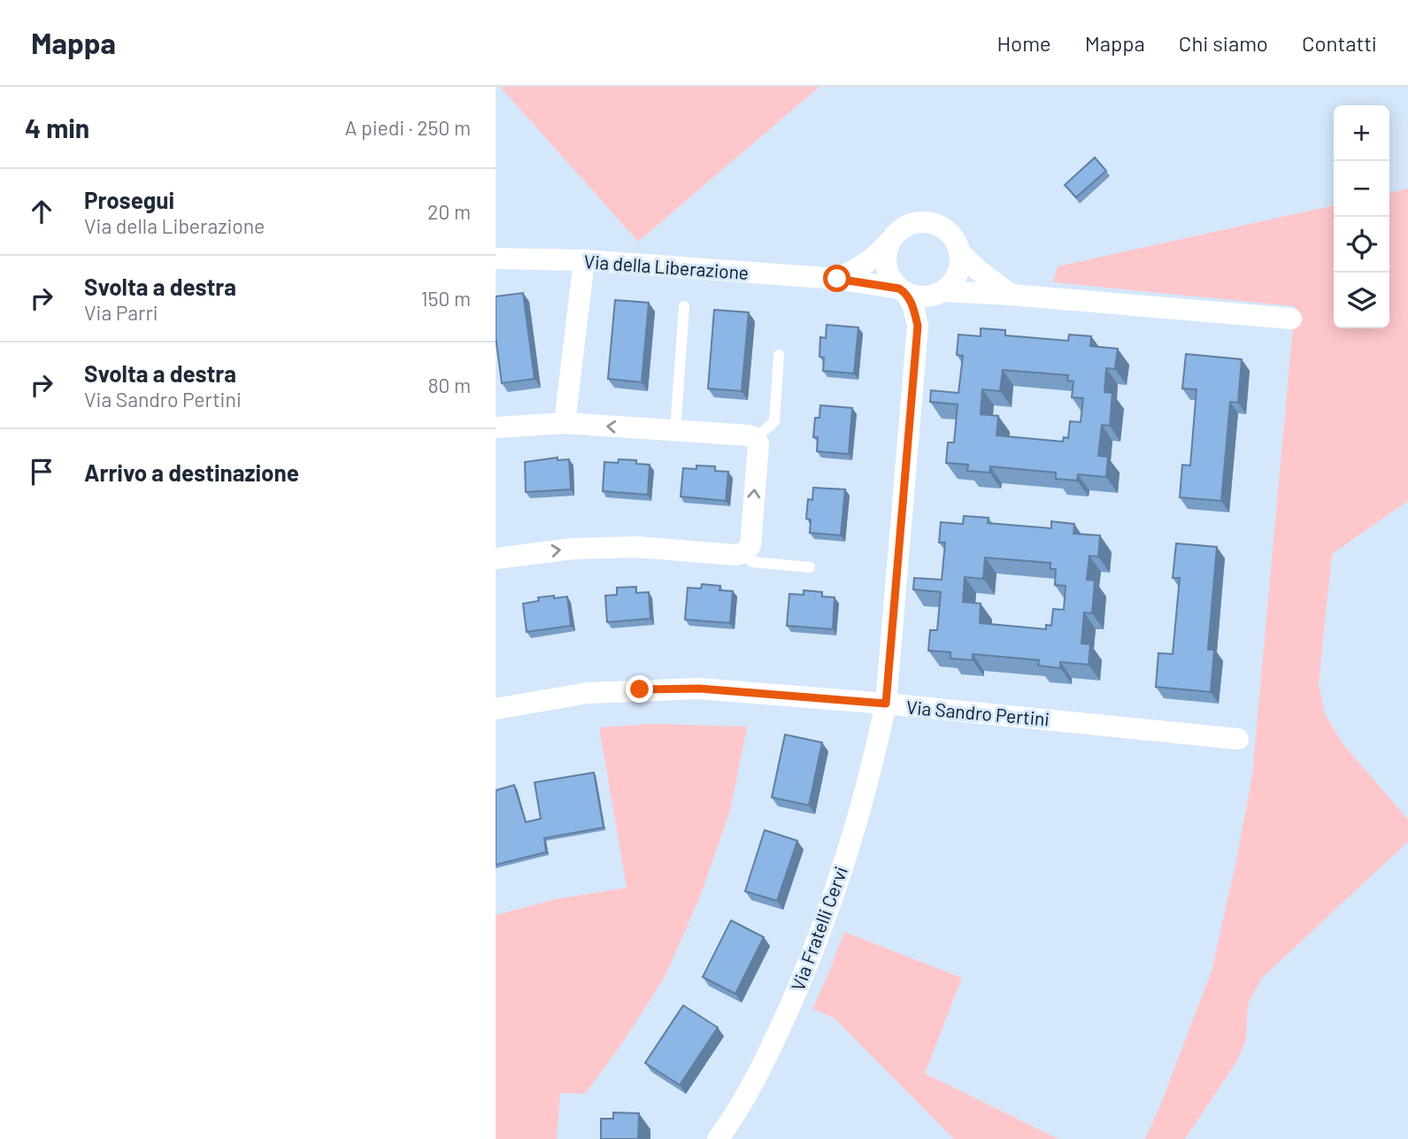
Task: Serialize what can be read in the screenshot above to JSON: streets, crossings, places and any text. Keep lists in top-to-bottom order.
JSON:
{
  "streets": {
    "street": ["Via della Liberazione", "Via Sandro Pertini", "Via Fratelli Cervi"]
  },
  "crossings": [
    ["Via Sandro Pertini", "Via Fratelli Cervi"]
  ],
  "page": {
    "header": "Mappa",
    "nav": [
      "Home",
      "Mappa",
      "Chi siamo",
      "Contatti"
    ],
    "heading": ["4 min", "A piedi · 250 m"],
    "map_buttons": ["+", "−"],
    "list": [
      ["Prosegui", "Via della Liberazione", "20 m"],
      ["Svolta a destra", "Via Parri", "150 m"],
      ["Svolta a destra", "Via Sandro Pertini", "80 m"],
      "Arrivo a destinazione"
    ]
  }
}
